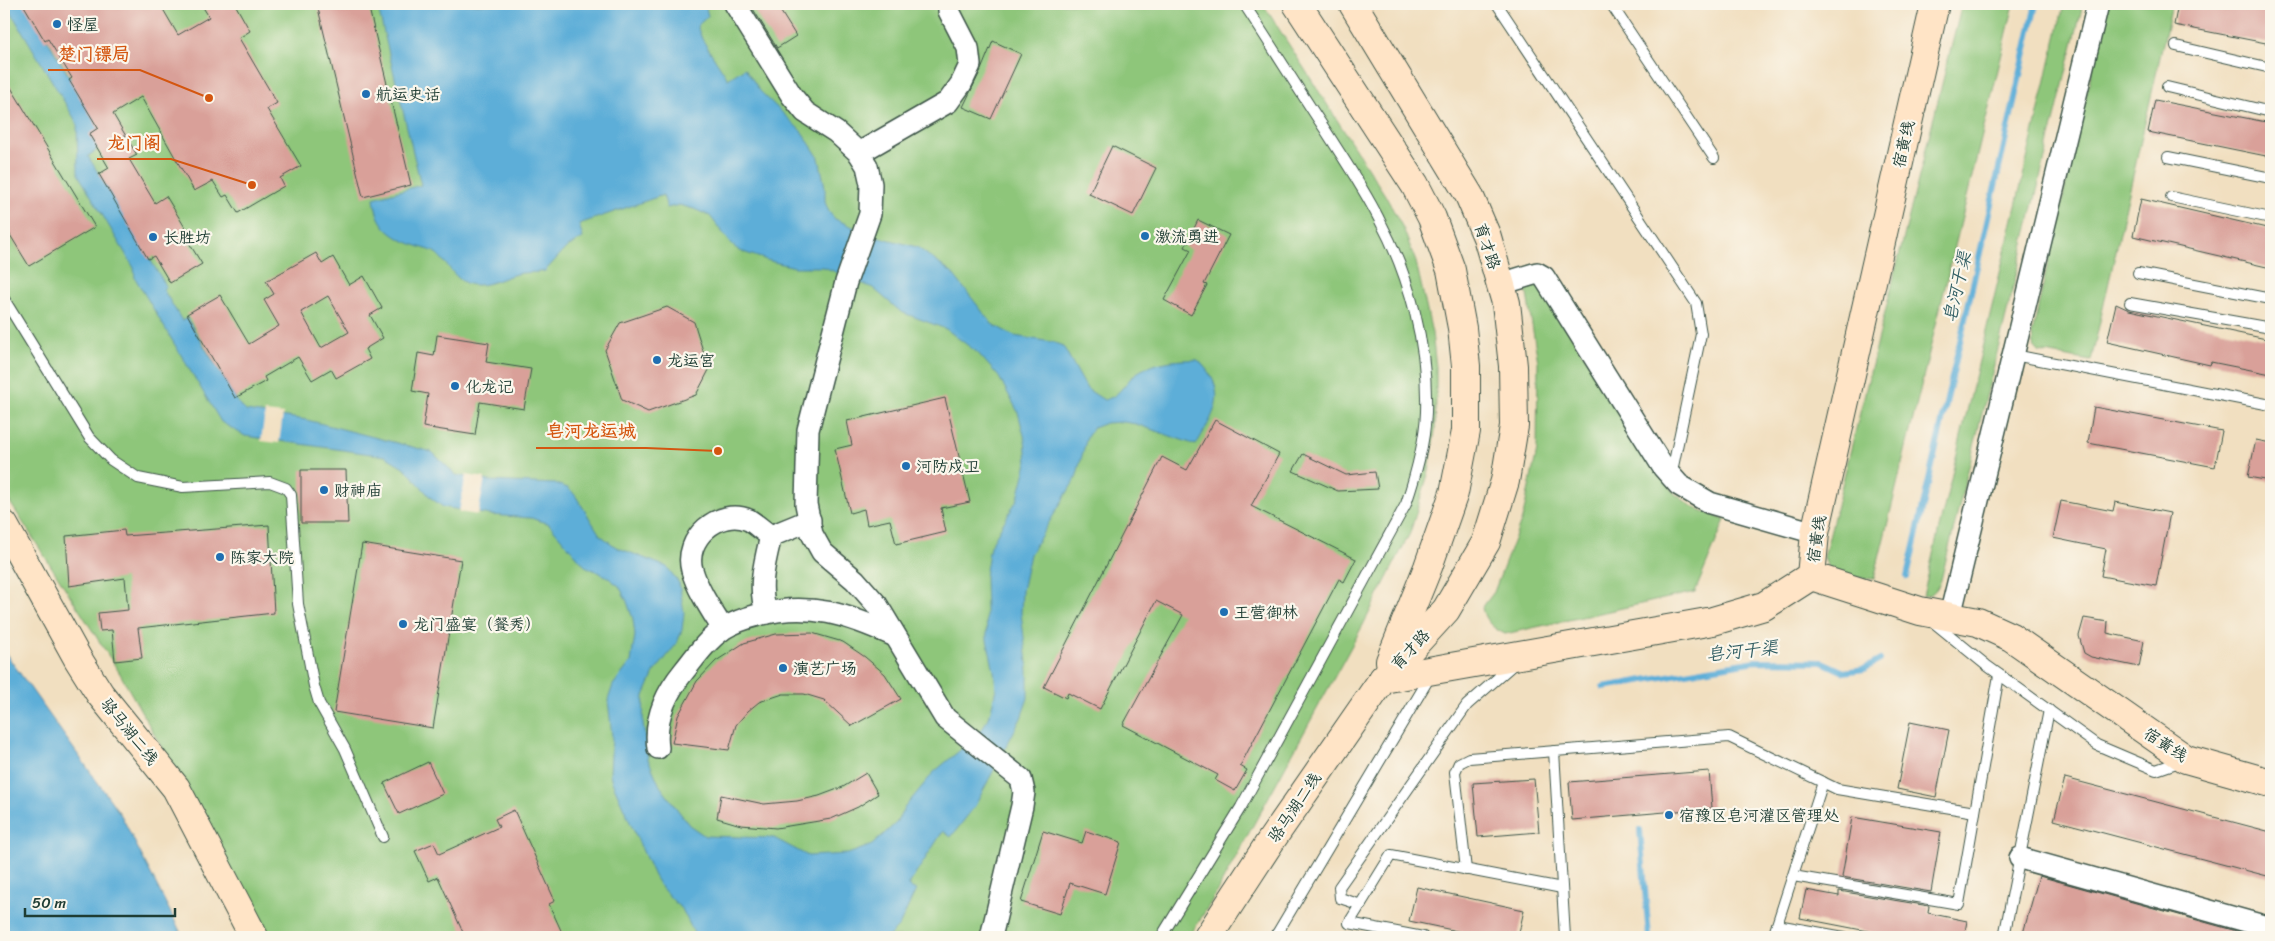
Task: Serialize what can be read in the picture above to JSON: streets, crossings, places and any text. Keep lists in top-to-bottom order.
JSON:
{
  "streets": {
    "street": ["宿黄线", "育才路", "骆马湖二线"]
  },
  "crossings": [
    ["育才路", "骆马湖二线"]
  ],
  "water": ["皂河干渠"],
  "places": [
    "怪屋",
    "航运史话",
    "楚门镖局",
    "龙门阁",
    "激流勇进",
    "长胜坊",
    "龙运宫",
    "化龙记",
    "皂河龙运城",
    "河防戍卫",
    "财神庙",
    "陈家大院",
    "王营御林",
    "龙门盛宴（餐秀）",
    "演艺广场",
    "宿豫区皂河灌区管理处"
  ],
  "scale_bar": "50 m"
}
